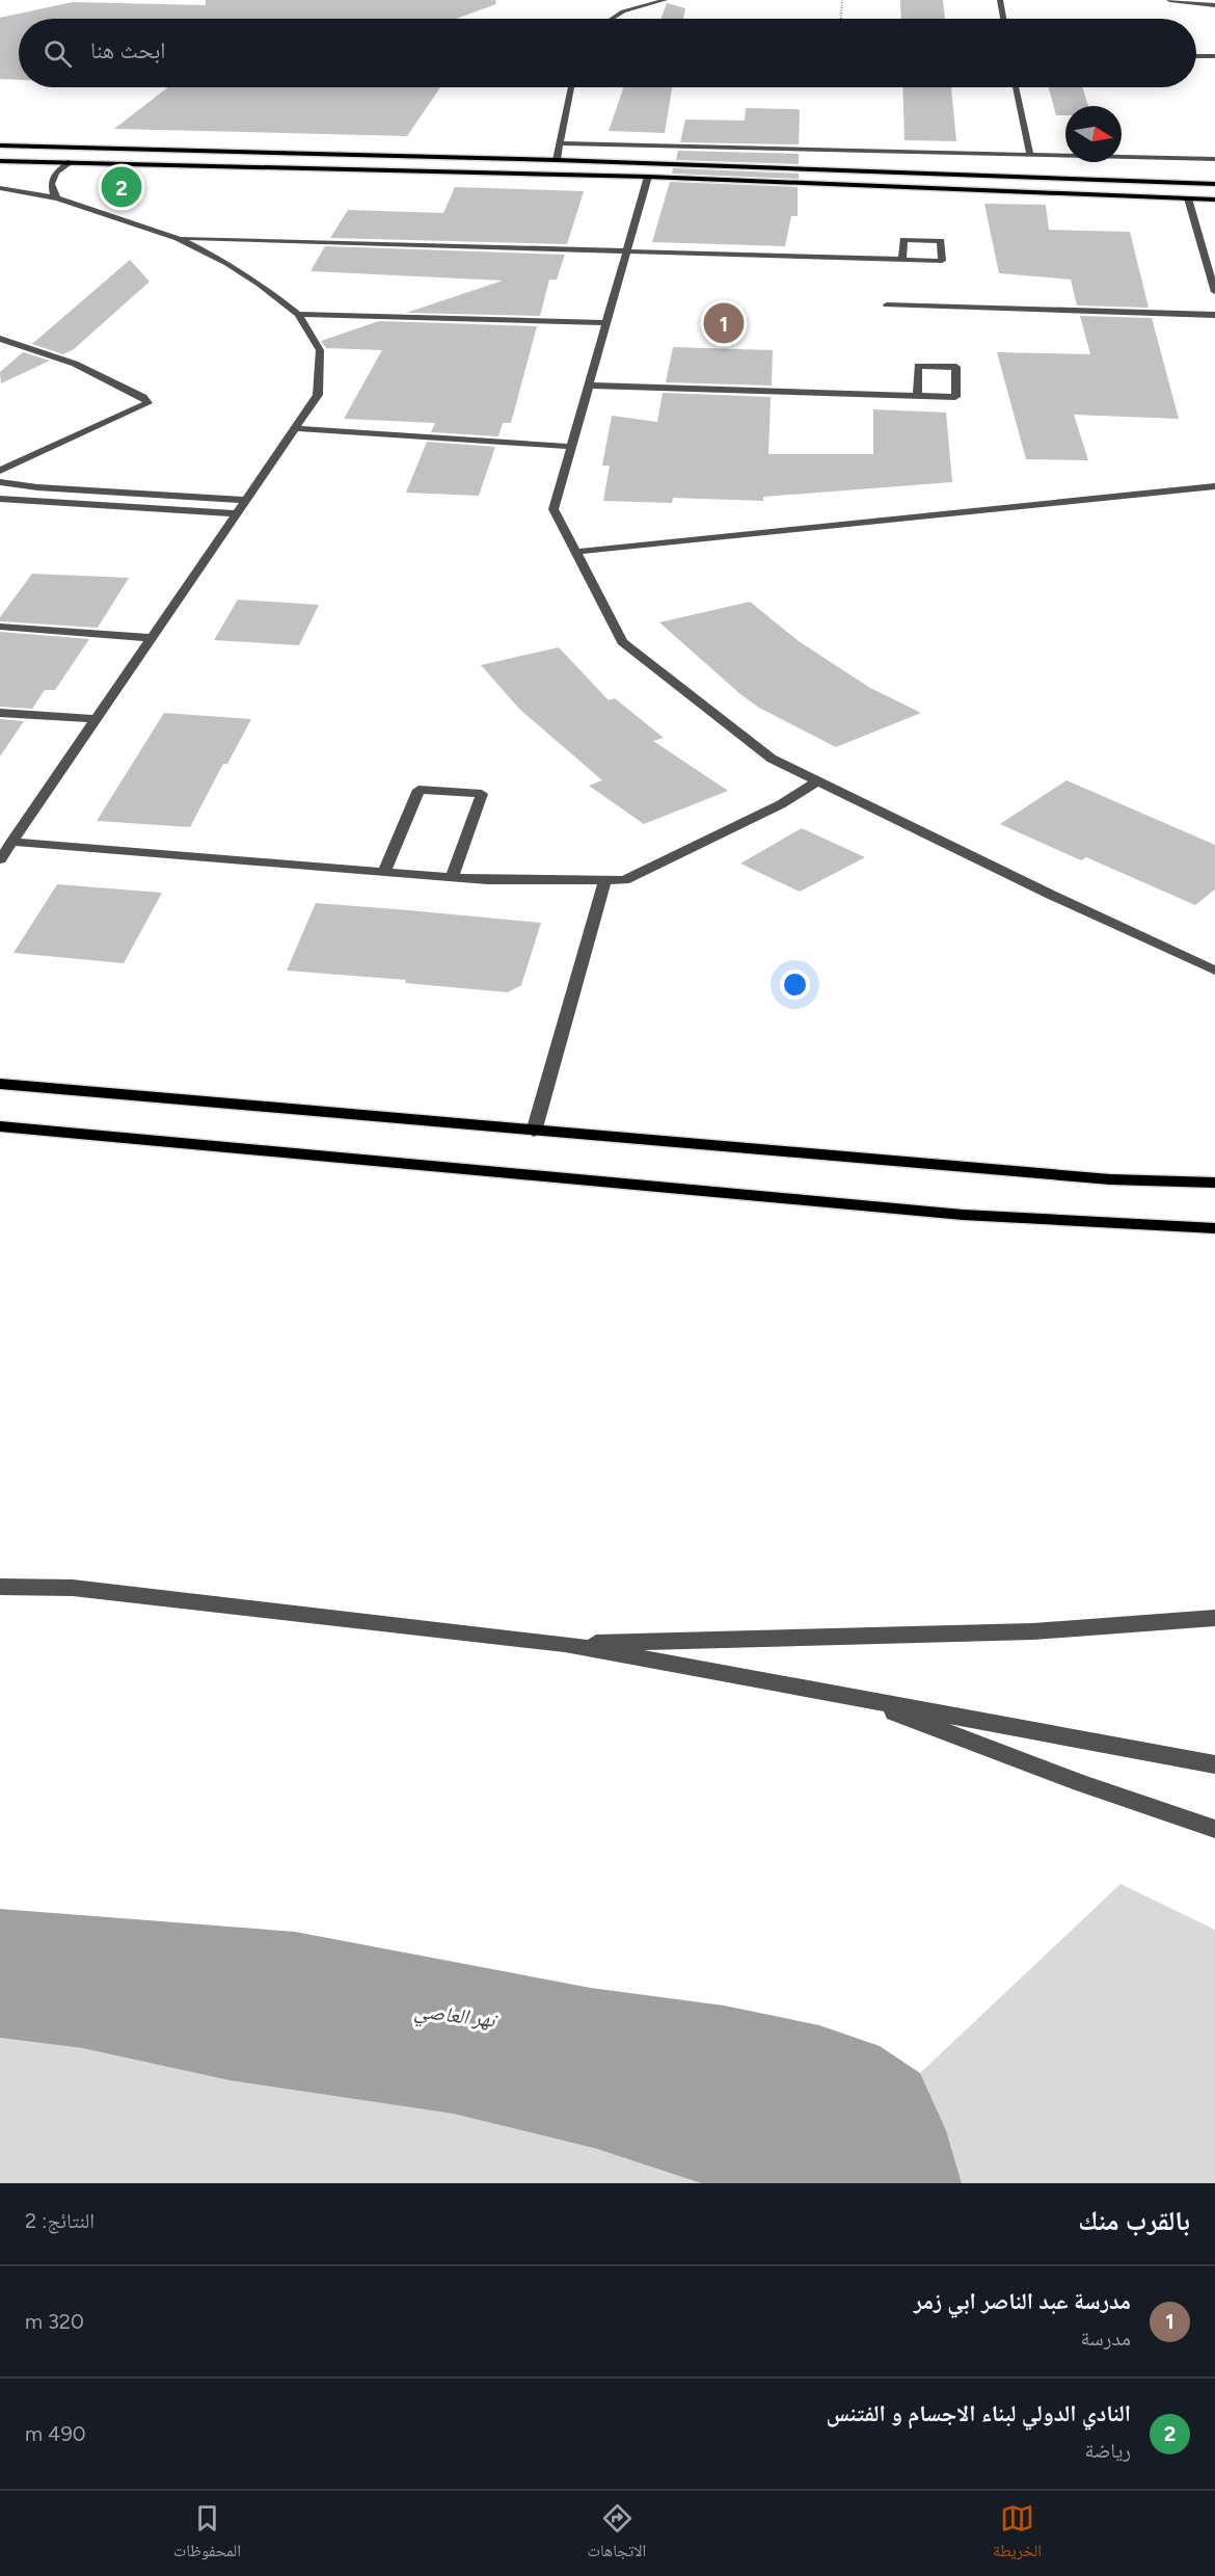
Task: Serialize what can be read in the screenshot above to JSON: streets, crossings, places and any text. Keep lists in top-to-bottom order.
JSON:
{
  "water": ["نهر العاصي"],
  "north": "right",
  "page": {
    "search": "ابحث هنا",
    "pins": ["2", "1"],
    "heading": ["بالقرب منك", "النتائج: 2"],
    "list": [
      {
        "mark": "1",
        "name": "مدرسة عبد الناصر ابي زمر",
        "note": "مدرسة",
        "value": "320 m"
      },
      {
        "mark": "2",
        "name": "النادي الدولي لبناء الاجسام و الفتنس",
        "note": "رياضة",
        "value": "490 m"
      }
    ],
    "nav": ["الخريطة", "الاتجاهات", "المحفوظات"]
  }
}
